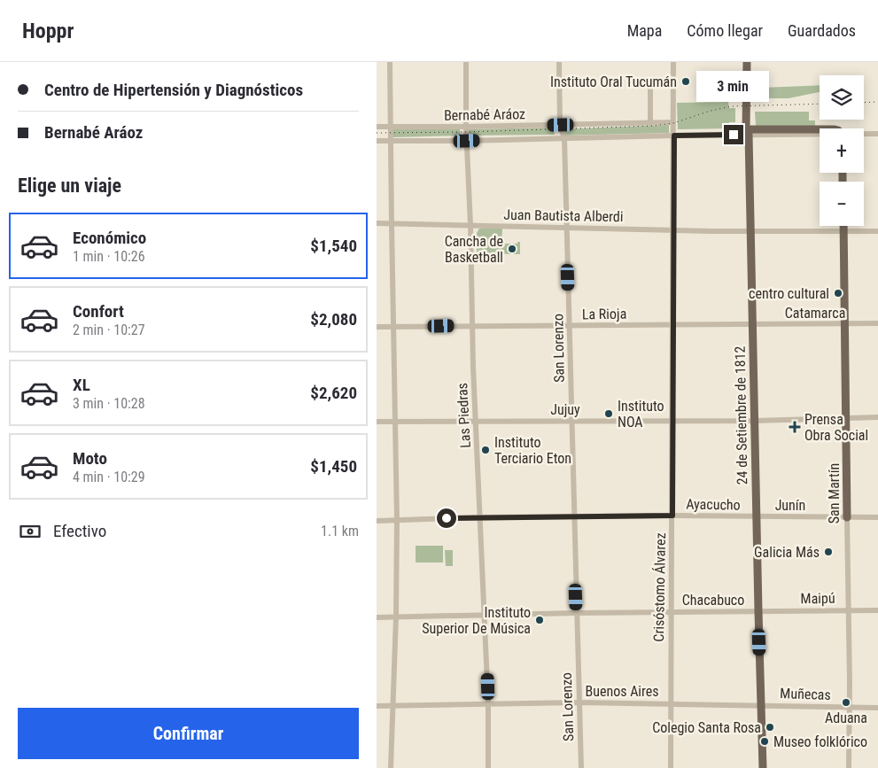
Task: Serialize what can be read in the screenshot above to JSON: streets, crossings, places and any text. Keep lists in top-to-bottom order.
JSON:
{
  "streets": {
    "main road": ["24 de Setiembre de 1812", "San Martín"],
    "street": [
      "Bernabé Aráoz",
      "Juan Bautista Alberdi",
      "Catamarca",
      "La Rioja",
      "San Lorenzo",
      "Jujuy",
      "Las Piedras",
      "Ayacucho",
      "Junín",
      "Crisóstomo Álvarez",
      "Maipú",
      "Chacabuco",
      "Buenos Aires",
      "Muñecas"
    ]
  },
  "crossings": [
    ["Bernabé Aráoz", "San Lorenzo"],
    ["Bernabé Aráoz", "Las Piedras"],
    ["Bernabé Aráoz", "24 de Setiembre de 1812"],
    ["Bernabé Aráoz", "Crisóstomo Álvarez"],
    ["Juan Bautista Alberdi", "San Lorenzo"],
    ["Juan Bautista Alberdi", "Las Piedras"],
    ["Juan Bautista Alberdi", "24 de Setiembre de 1812"],
    ["Juan Bautista Alberdi", "San Martín"],
    ["Juan Bautista Alberdi", "Crisóstomo Álvarez"],
    ["Catamarca", "La Rioja"],
    ["Catamarca", "24 de Setiembre de 1812"],
    ["Catamarca", "San Martín"],
    ["La Rioja", "San Lorenzo"],
    ["La Rioja", "Las Piedras"],
    ["La Rioja", "24 de Setiembre de 1812"],
    ["La Rioja", "Crisóstomo Álvarez"],
    ["San Lorenzo", "Jujuy"],
    ["San Lorenzo", "Ayacucho"],
    ["San Lorenzo", "Chacabuco"],
    ["San Lorenzo", "Buenos Aires"],
    ["Jujuy", "Las Piedras"],
    ["Jujuy", "24 de Setiembre de 1812"],
    ["Jujuy", "San Martín"],
    ["Jujuy", "Crisóstomo Álvarez"],
    ["Las Piedras", "Ayacucho"],
    ["Las Piedras", "Chacabuco"],
    ["Las Piedras", "Buenos Aires"],
    ["24 de Setiembre de 1812", "Ayacucho"],
    ["24 de Setiembre de 1812", "Junín"],
    ["24 de Setiembre de 1812", "Maipú"],
    ["24 de Setiembre de 1812", "Chacabuco"],
    ["24 de Setiembre de 1812", "Buenos Aires"],
    ["24 de Setiembre de 1812", "Muñecas"],
    ["San Martín", "Junín"],
    ["San Martín", "Maipú"],
    ["San Martín", "Muñecas"],
    ["Ayacucho", "Junín"],
    ["Ayacucho", "Crisóstomo Álvarez"],
    ["Crisóstomo Álvarez", "Chacabuco"],
    ["Crisóstomo Álvarez", "Buenos Aires"],
    ["Maipú", "Chacabuco"],
    ["Buenos Aires", "Muñecas"]
  ],
  "places": {
    "other": [
      "Instituto Oral Tucumán",
      "Cancha de Basketball",
      "centro cultural",
      "Instituto NOA",
      "Instituto Terciario Eton",
      "Galicia Más",
      "Instituto Superior De Música",
      "Aduana",
      "Colegio Santa Rosa",
      "Museo folklórico"
    ],
    "health": ["Prensa Obra Social"]
  },
  "page": {
    "header": "Hoppr",
    "nav": ["Mapa", "Cómo llegar", "Guardados"],
    "banner": ["Centro de Hipertensión y Diagnósticos", "Bernabé Aráoz"],
    "bubble": "3 min",
    "map_buttons": ["+", "−"],
    "heading": "Elige un viaje",
    "list": [
      {
        "name": "Económico",
        "note": "1 min · 10:26",
        "value": "$1,540"
      },
      {
        "name": "Confort",
        "note": "2 min · 10:27",
        "value": "$2,080"
      },
      {
        "name": "XL",
        "note": "3 min · 10:28",
        "value": "$2,620"
      },
      {
        "name": "Moto",
        "note": "4 min · 10:29",
        "value": "$1,450"
      }
    ],
    "pay": ["Efectivo", "1.1 km"],
    "buttons": "Confirmar"
  }
}
